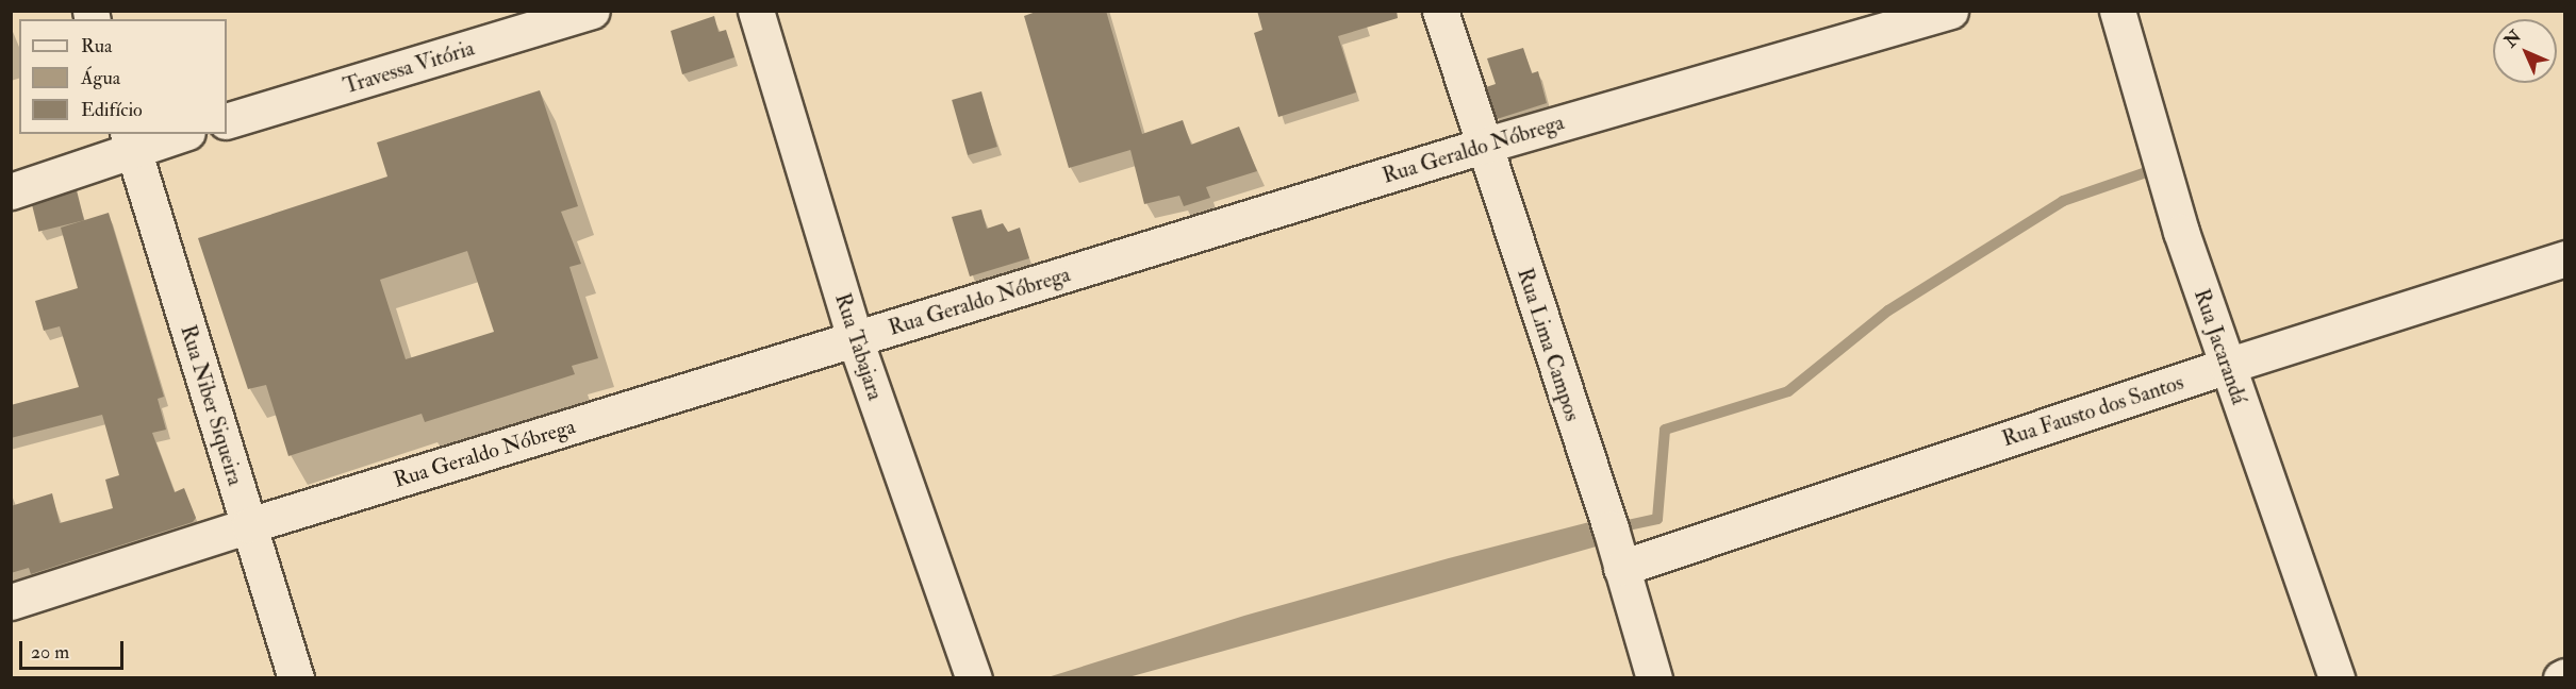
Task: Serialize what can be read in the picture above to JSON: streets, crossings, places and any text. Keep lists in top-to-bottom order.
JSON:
{
  "streets": {
    "street": [
      "Travessa Vitória",
      "Rua Geraldo Nóbrega",
      "Rua Lima Campos",
      "Rua Tabajara",
      "Rua Jacarandá",
      "Rua Niber Siqueira",
      "Rua Fausto dos Santos"
    ]
  },
  "crossings": [
    ["Rua Geraldo Nóbrega", "Rua Lima Campos"],
    ["Rua Geraldo Nóbrega", "Rua Tabajara"],
    ["Rua Geraldo Nóbrega", "Rua Niber Siqueira"],
    ["Rua Lima Campos", "Rua Fausto dos Santos"],
    ["Rua Jacarandá", "Rua Fausto dos Santos"]
  ],
  "legend": ["Rua", "Água", "Edifício"],
  "scale_bar": "20 m",
  "north": "top left"
}
